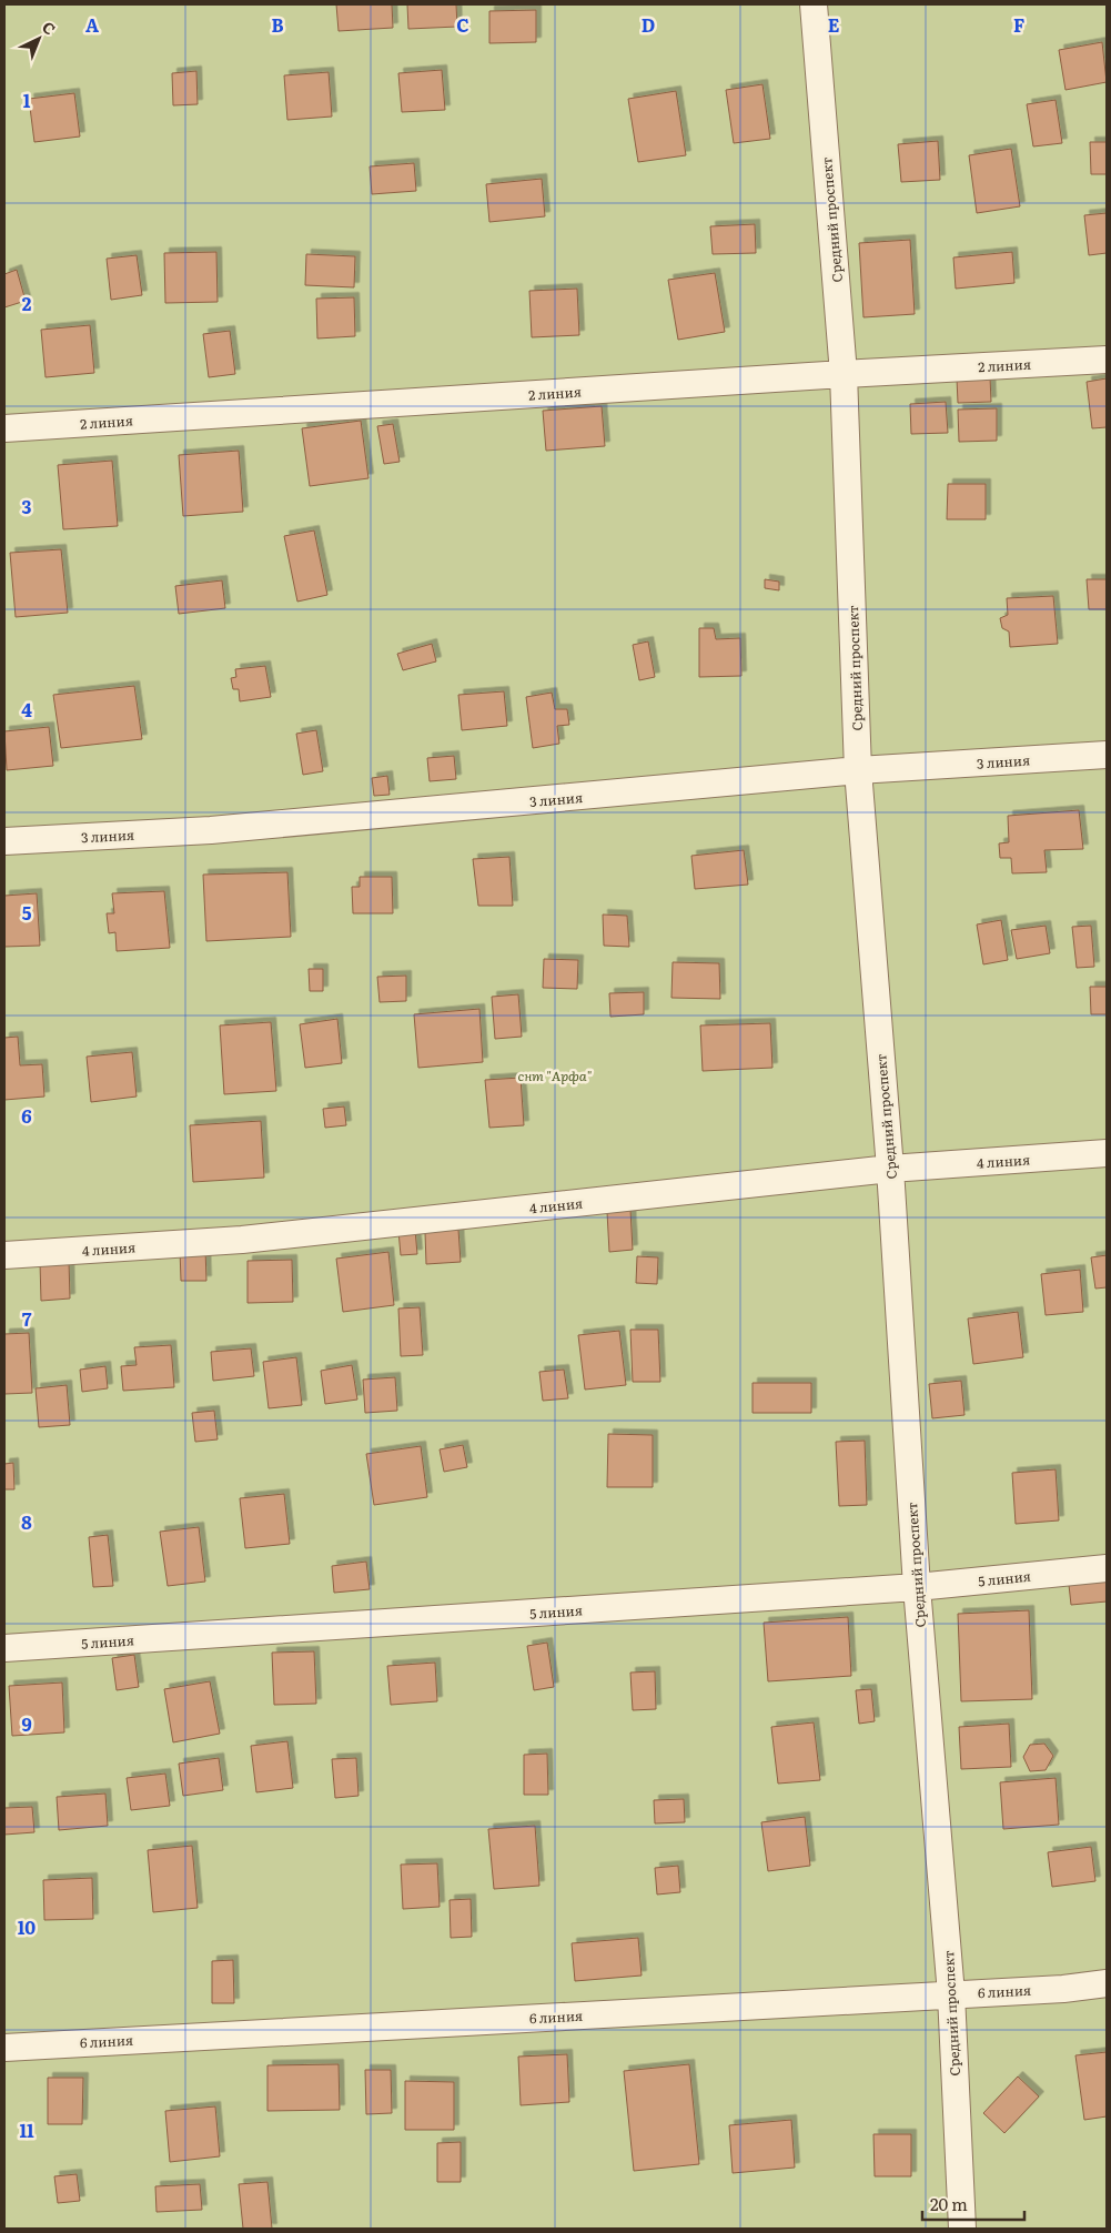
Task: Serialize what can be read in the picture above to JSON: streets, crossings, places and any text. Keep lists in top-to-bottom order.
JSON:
{
  "streets": {
    "street": [
      "Средний проспект",
      "2 линия",
      "3 линия",
      "4 линия",
      "5 линия",
      "6 линия"
    ]
  },
  "crossings": [
    ["Средний проспект", "2 линия"],
    ["Средний проспект", "3 линия"],
    ["Средний проспект", "4 линия"],
    ["Средний проспект", "5 линия"],
    ["Средний проспект", "6 линия"]
  ],
  "parks": ["снт \"Арфа\""],
  "scale_bar": "20 m",
  "north": "top right",
  "grid": {
    "columns": [
      "A",
      "B",
      "C",
      "D",
      "E",
      "F"
    ],
    "rows": [
      "1",
      "2",
      "3",
      "4",
      "5",
      "6",
      "7",
      "8",
      "9",
      "10",
      "11"
    ]
  }
}
